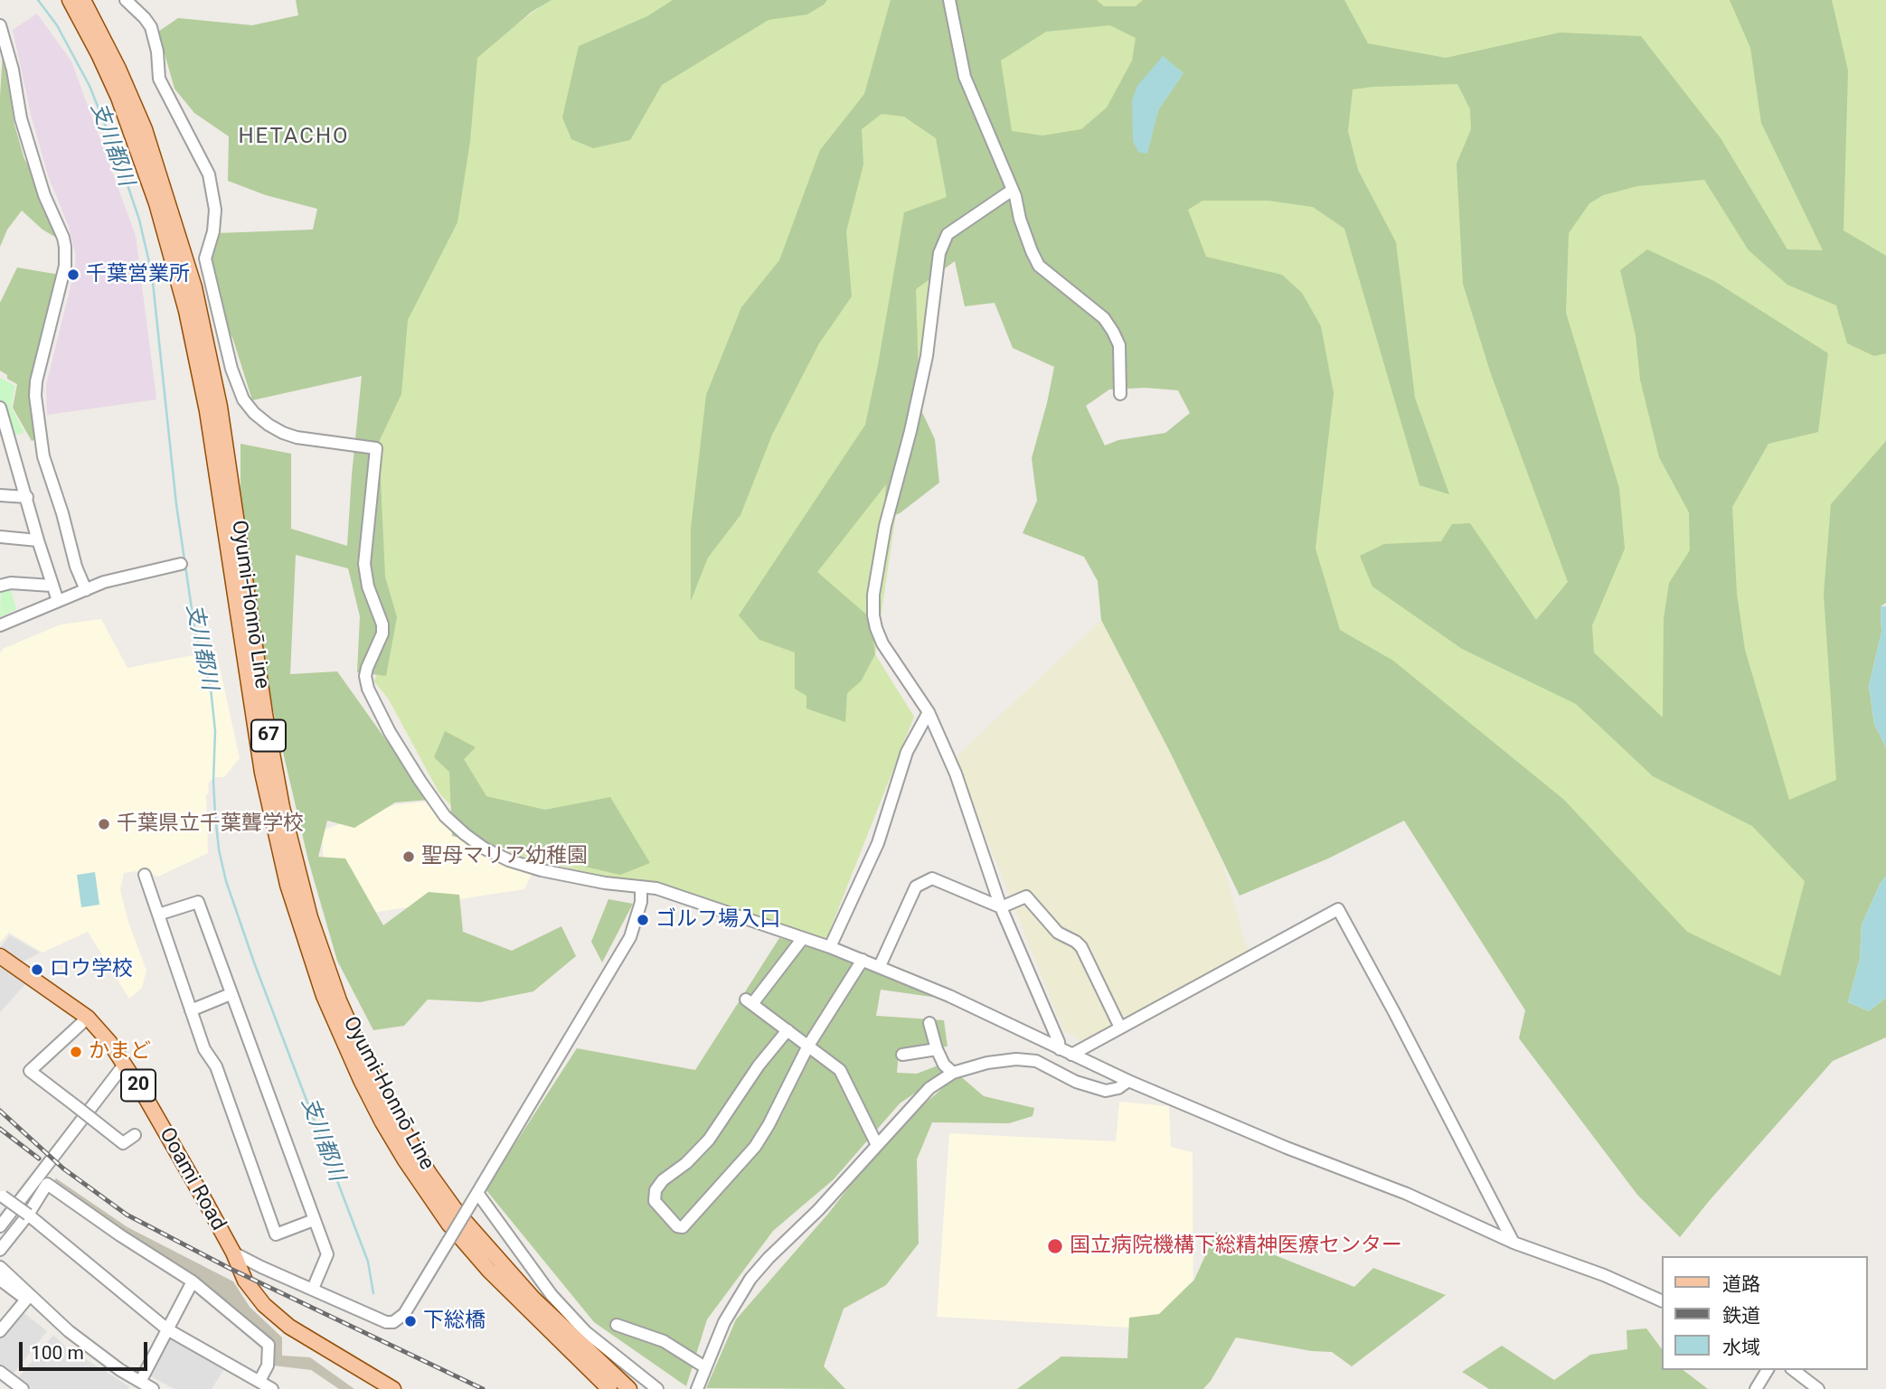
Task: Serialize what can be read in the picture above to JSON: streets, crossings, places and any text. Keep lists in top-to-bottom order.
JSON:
{
  "streets": {
    "main road": [
      "Oyumi-Honnō Line",
      "67",
      "20",
      "Ooami Road"
    ]
  },
  "districts": ["HETACHO"],
  "water": ["支川都川"],
  "places": [
    "千葉営業所",
    "千葉県立千葉聾学校",
    "聖母マリア幼稚園",
    "ゴルフ場入口",
    "ロウ学校",
    "かまど",
    "国立病院機構下総精神医療センター",
    "下総橋"
  ],
  "legend": ["道路", "鉄道", "水域"],
  "scale_bar": "100 m"
}
